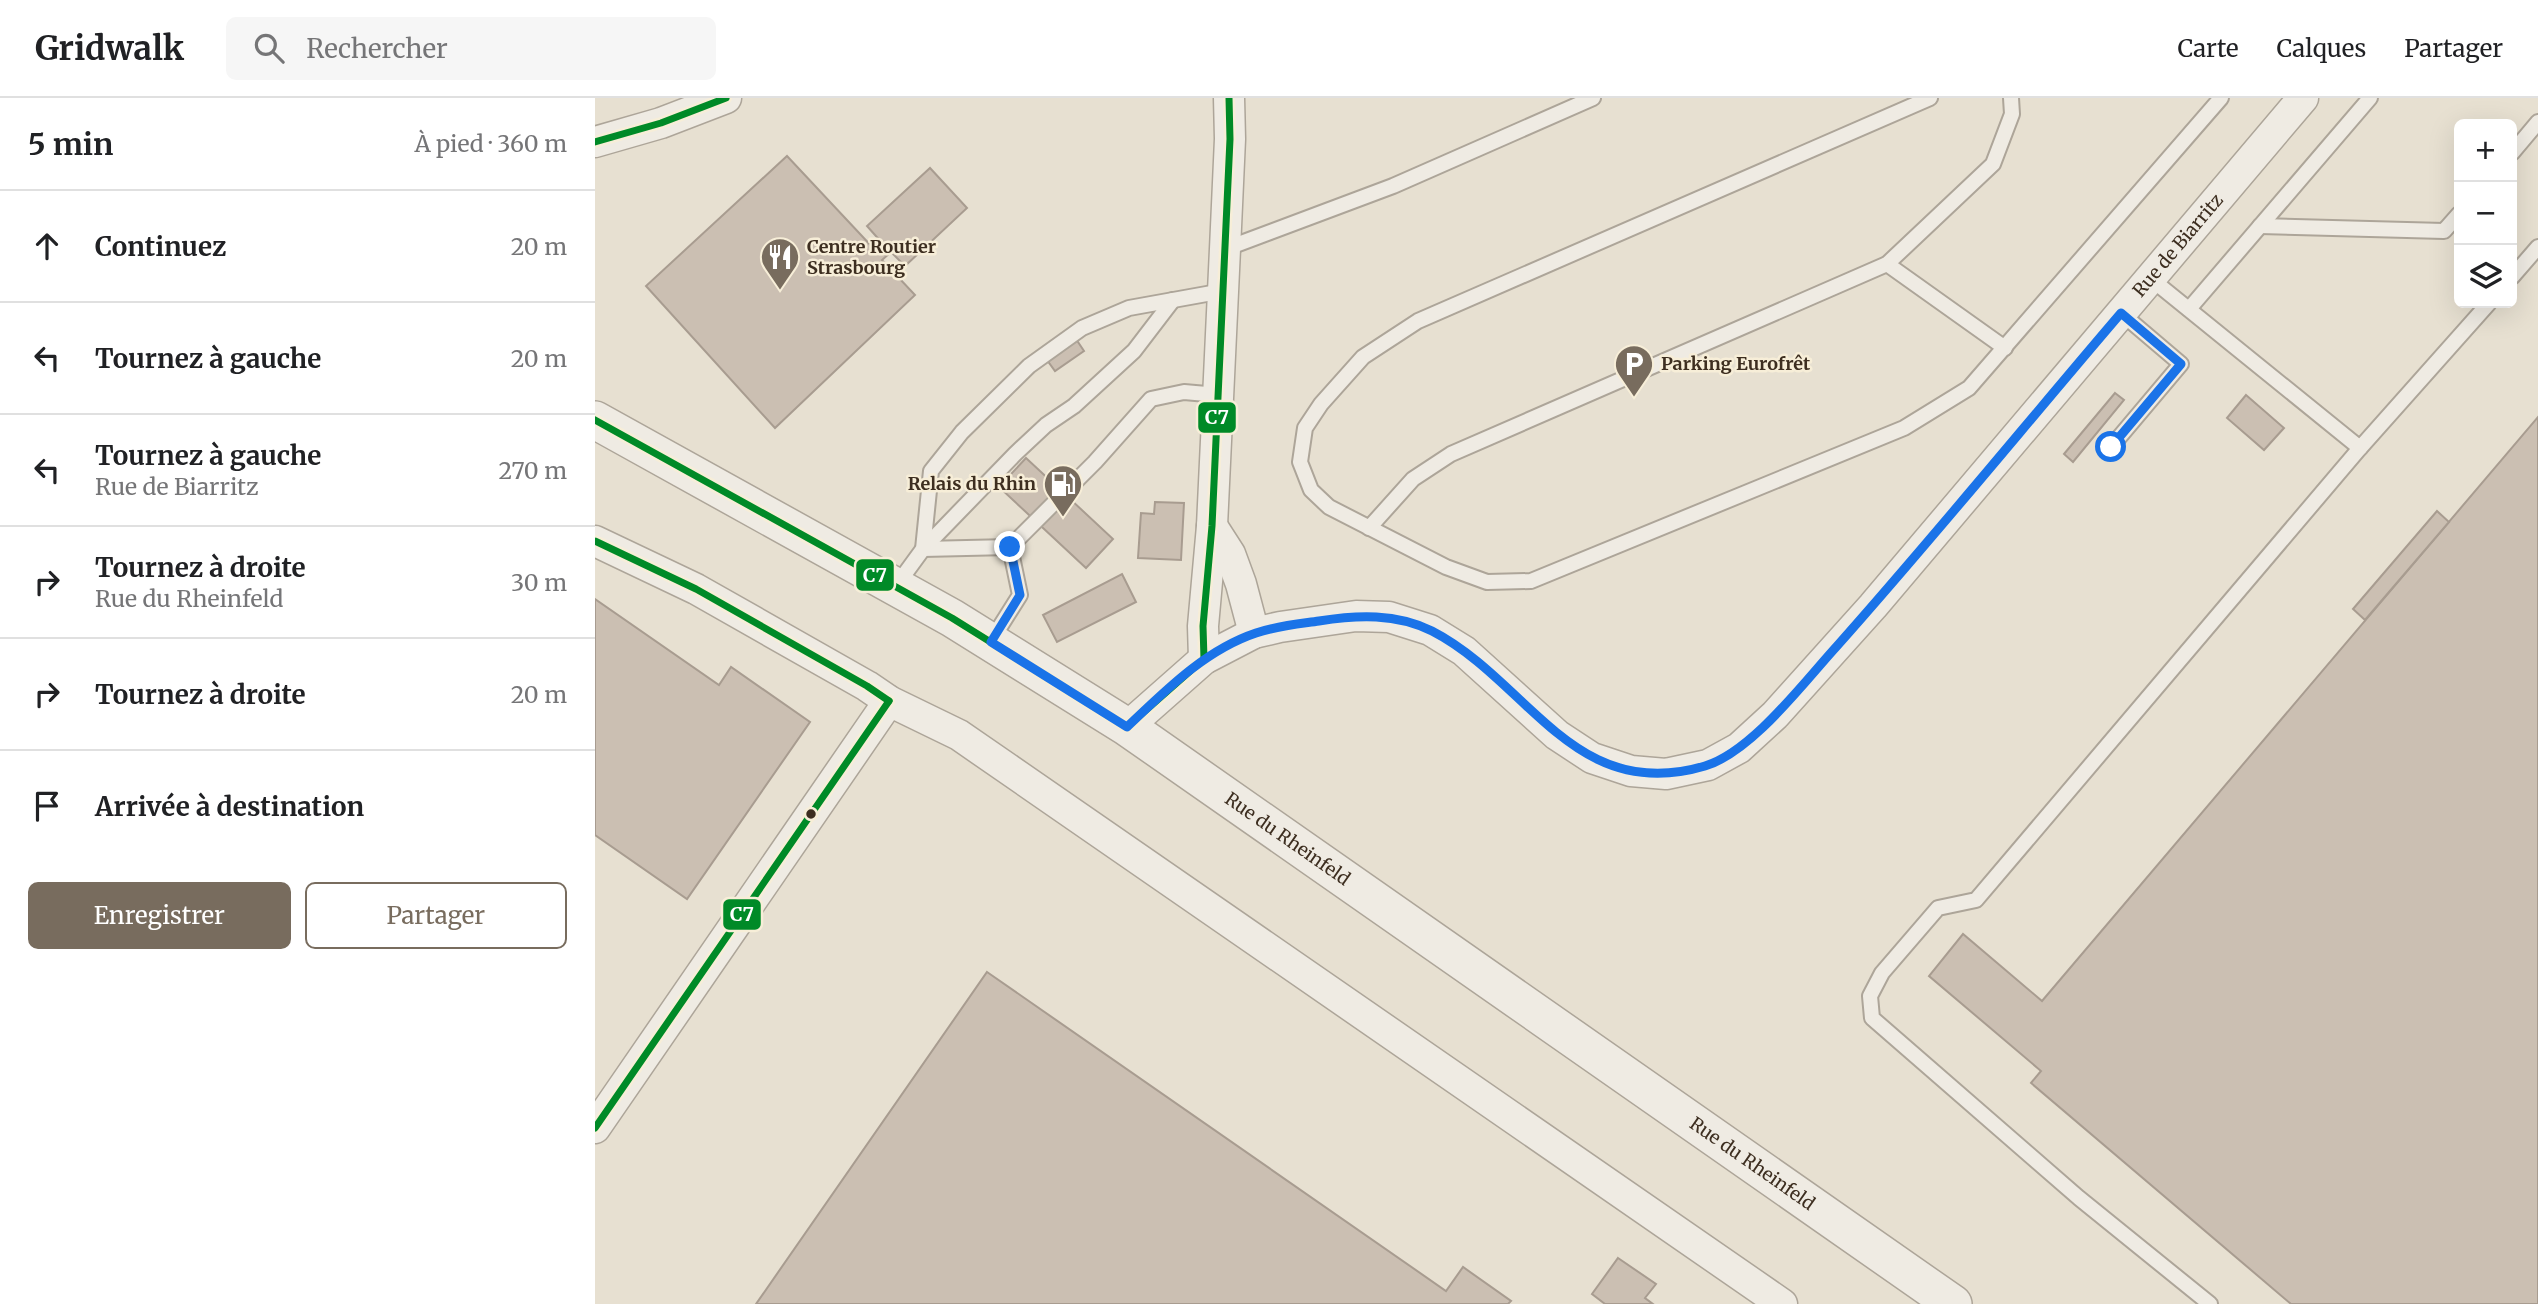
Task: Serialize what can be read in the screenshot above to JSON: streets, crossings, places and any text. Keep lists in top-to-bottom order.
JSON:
{
  "streets": {
    "street": ["Rue de Biarritz", "Rue du Rheinfeld"]
  },
  "crossings": [
    ["Rue de Biarritz", "Rue du Rheinfeld"]
  ],
  "places": {
    "restaurant": ["Centre Routier Strasbourg"],
    "parking": ["Parking Eurofrêt"],
    "fuel station": ["Relais du Rhin"]
  },
  "lines": ["transit line C7"],
  "page": {
    "header": "Gridwalk",
    "search": "Rechercher",
    "nav": ["Carte", "Calques", "Partager"],
    "heading": ["5 min", "À pied · 360 m"],
    "map_buttons": ["+", "−"],
    "list": [
      ["Continuez", "20 m"],
      ["Tournez à gauche", "20 m"],
      ["Tournez à gauche", "Rue de Biarritz", "270 m"],
      ["Tournez à droite", "Rue du Rheinfeld", "30 m"],
      ["Tournez à droite", "20 m"],
      "Arrivée à destination"
    ],
    "buttons": ["Enregistrer", "Partager"]
  }
}
